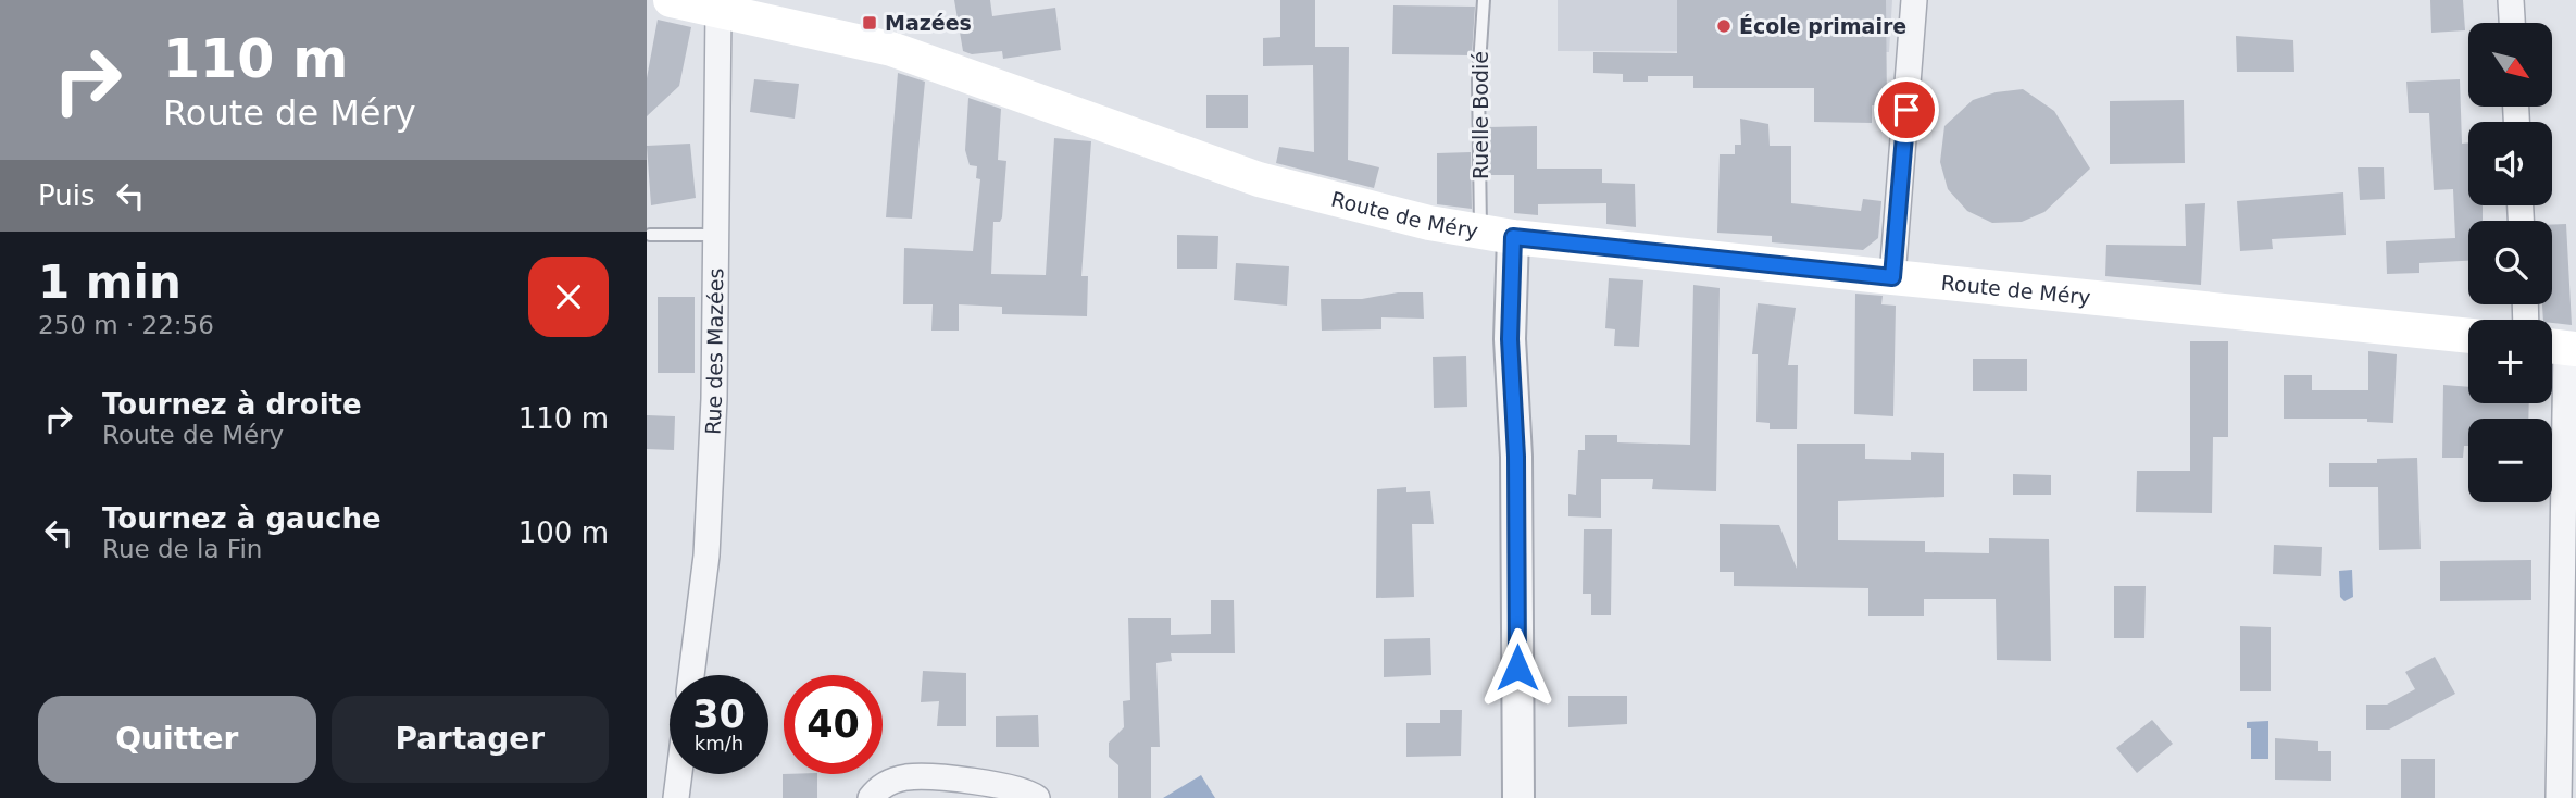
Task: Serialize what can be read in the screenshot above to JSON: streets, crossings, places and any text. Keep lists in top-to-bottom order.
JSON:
{
  "streets": {
    "main road": ["Route de Méry"],
    "street": ["Rue des Mazées"],
    "lane": ["Ruelle Bodié"]
  },
  "crossings": [
    ["Ruelle Bodié", "Route de Méry"],
    ["Route de Méry", "Rue des Mazées"]
  ],
  "places": {
    "transit": ["Mazées"],
    "other": ["École primaire"]
  },
  "north": "bottom right",
  "page": {
    "turn": ["110 m", "Route de Méry"],
    "map_buttons": ["+", "−"],
    "then": "Puis",
    "heading": ["1 min", "250 m · 22:56"],
    "list": [
      {
        "name": "Tournez à droite",
        "note": "Route de Méry",
        "value": "110 m"
      },
      {
        "name": "Tournez à gauche",
        "note": "Rue de la Fin",
        "value": "100 m"
      }
    ],
    "speed": "30 km/h",
    "limit": "40",
    "buttons": ["Quitter", "Partager"]
  }
}
